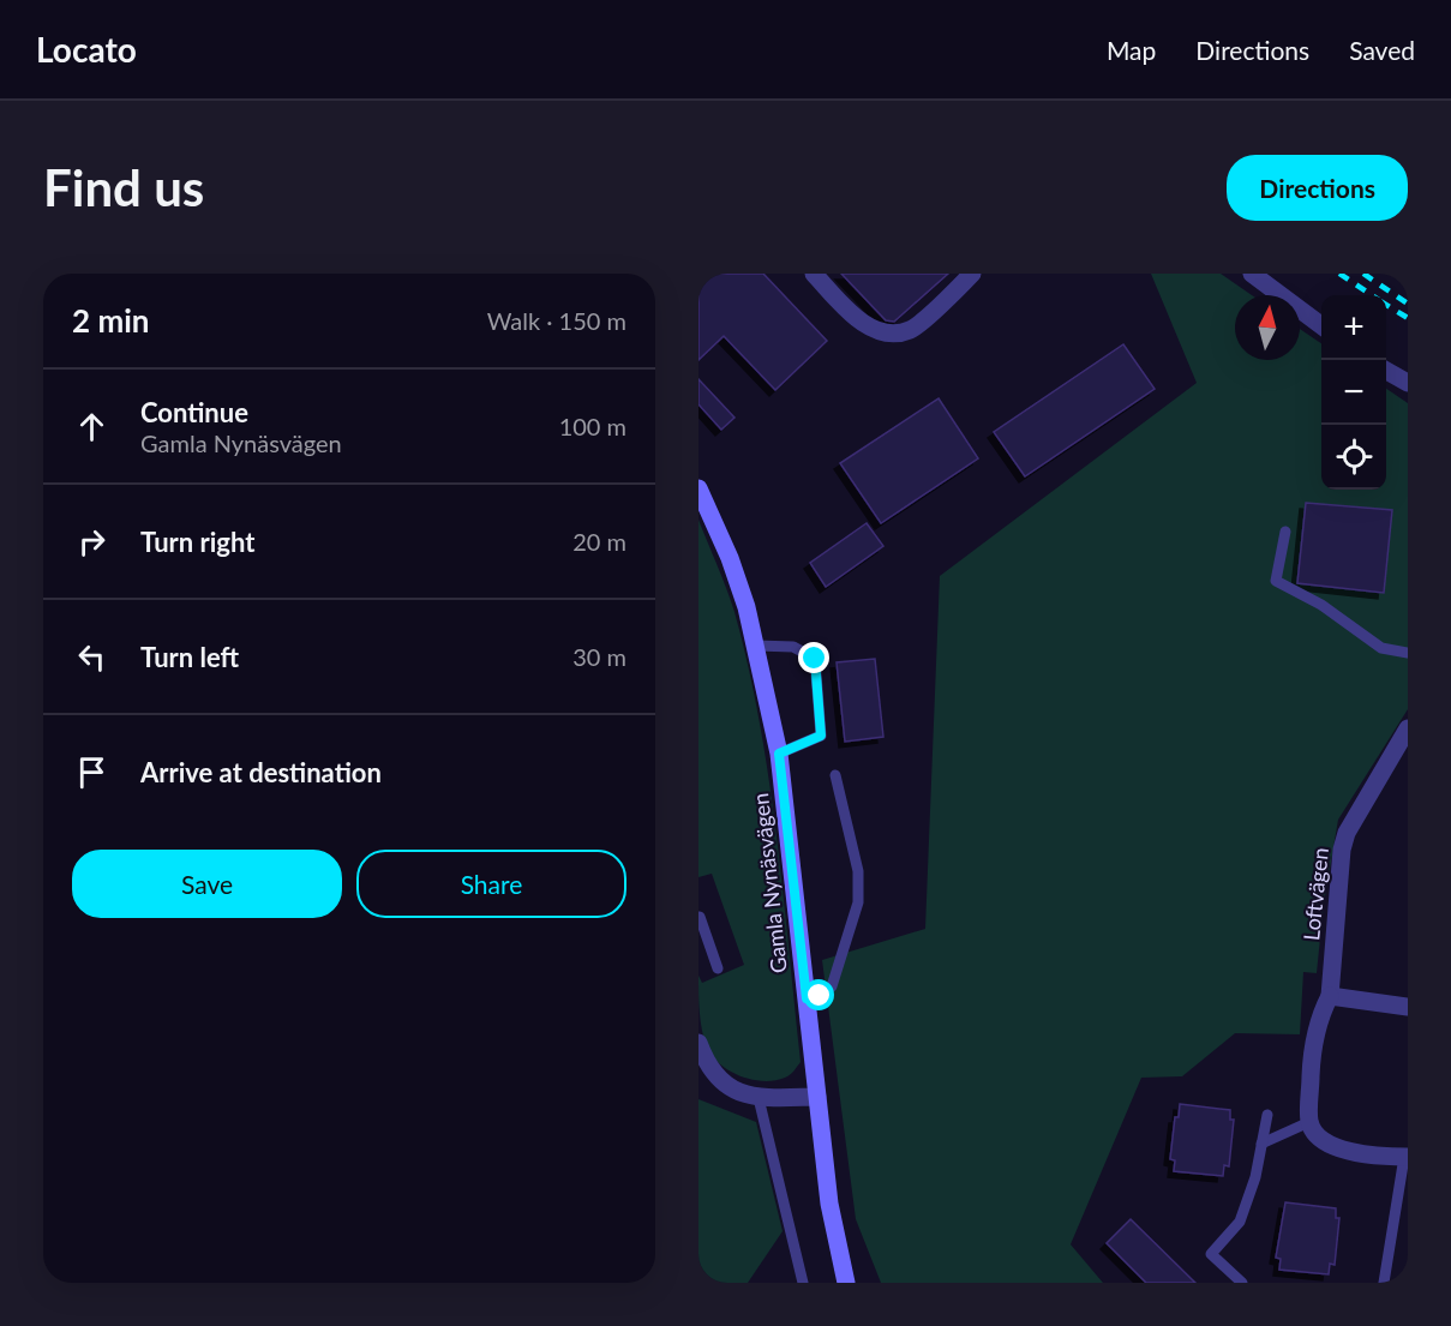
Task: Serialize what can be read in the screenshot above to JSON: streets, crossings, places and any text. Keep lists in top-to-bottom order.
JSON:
{
  "streets": {
    "street": ["Gamla Nynäsvägen", "Loftvägen"]
  },
  "north": "top",
  "page": {
    "header": "Locato",
    "nav": ["Map", "Directions", "Saved"],
    "buttons": [
      "Directions",
      ["Save", "Share"]
    ],
    "title": "Find us",
    "heading": ["2 min", "Walk · 150 m"],
    "map_buttons": ["+", "−"],
    "list": [
      ["Continue", "Gamla Nynäsvägen", "100 m"],
      ["Turn right", "20 m"],
      ["Turn left", "30 m"],
      "Arrive at destination"
    ]
  }
}
